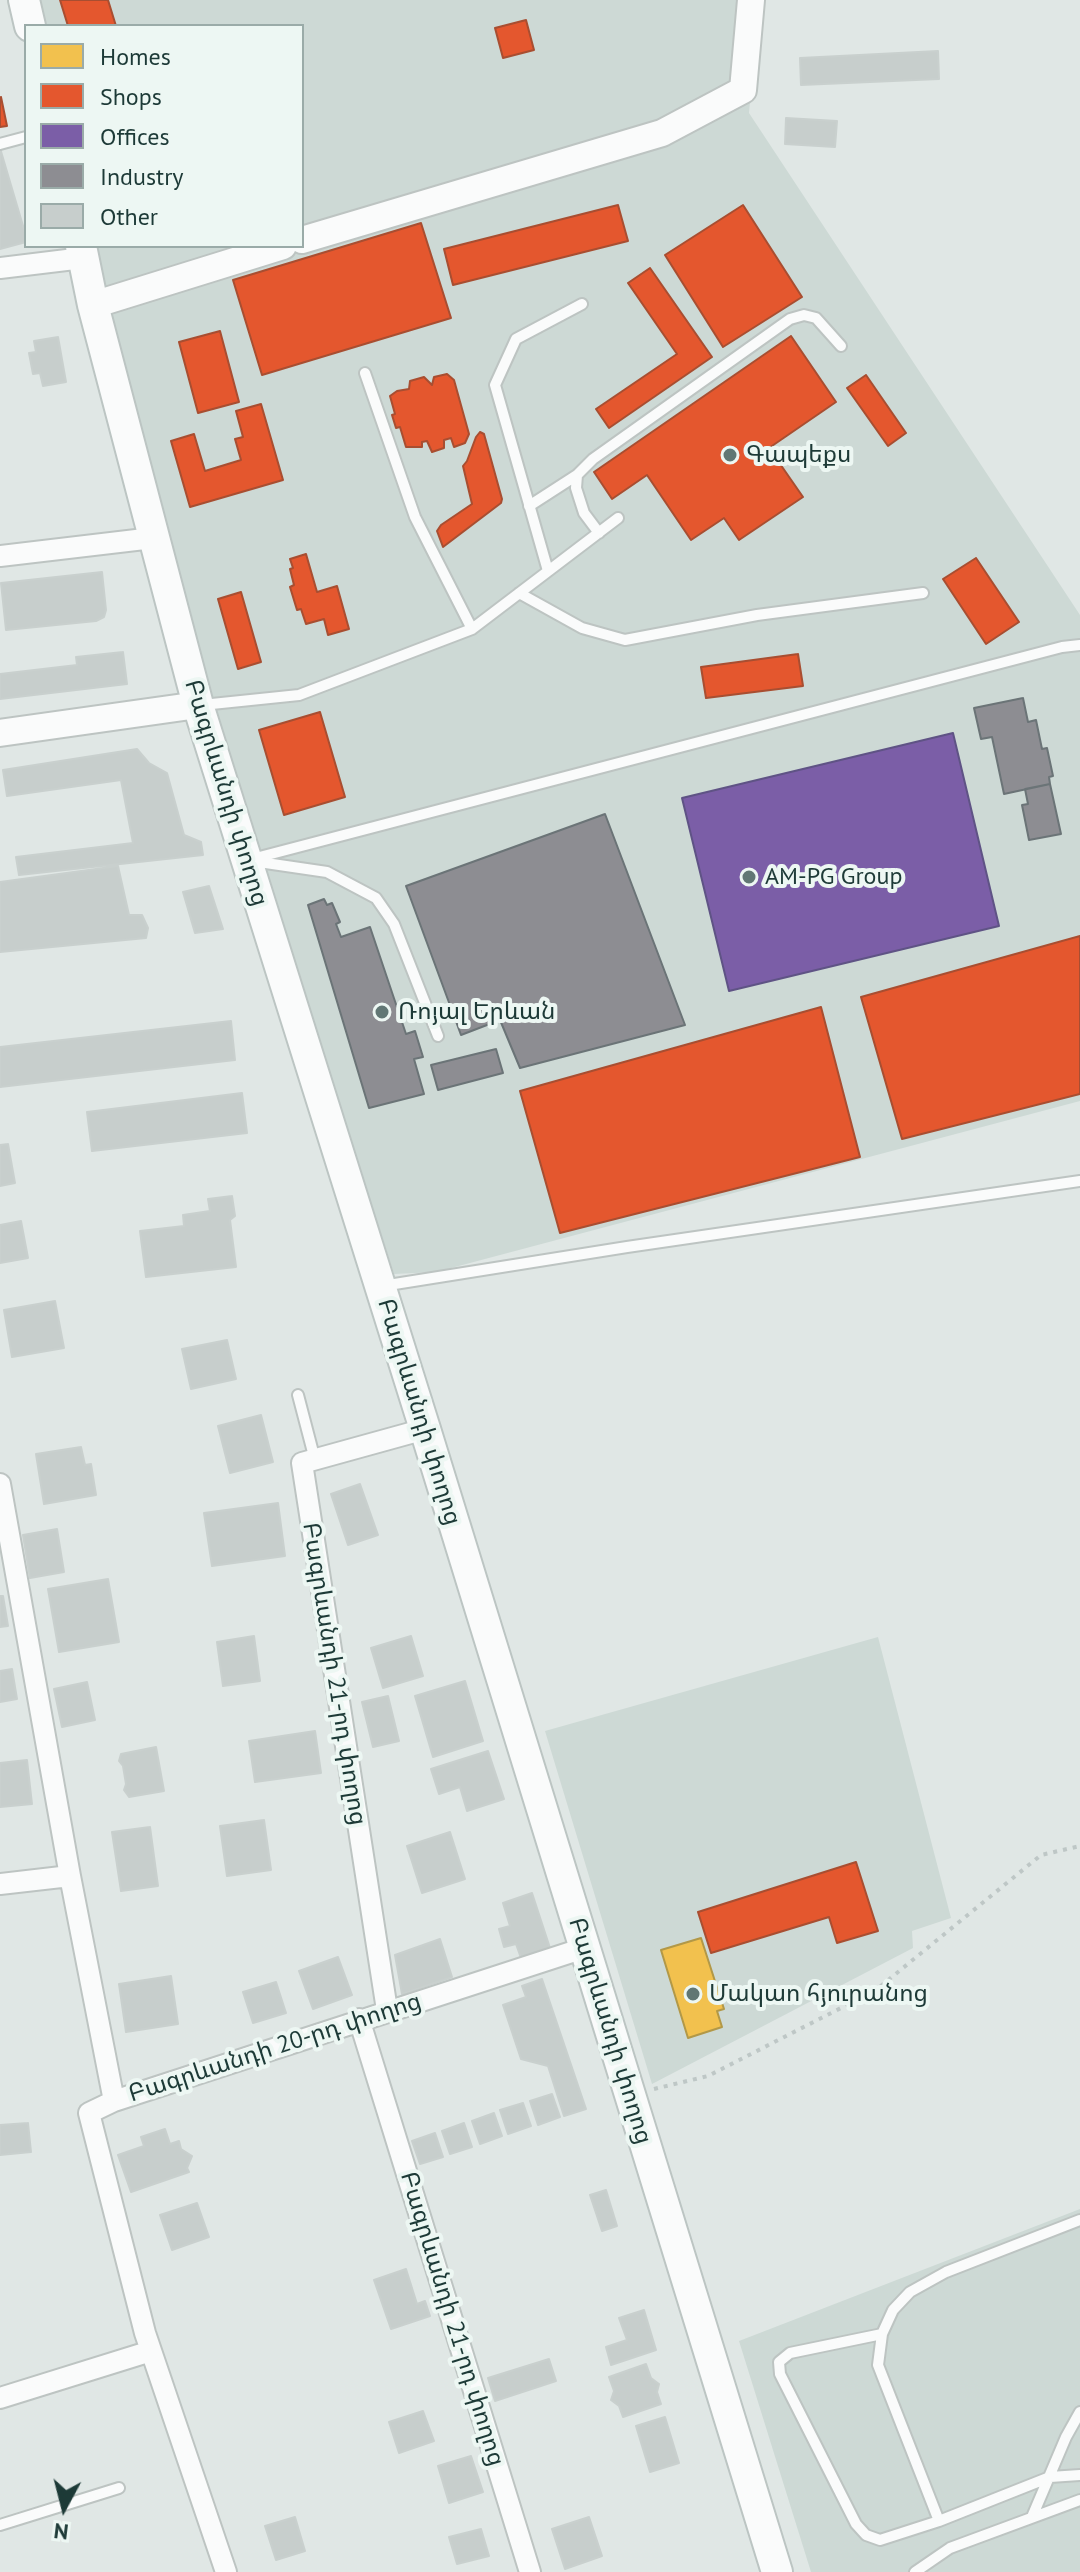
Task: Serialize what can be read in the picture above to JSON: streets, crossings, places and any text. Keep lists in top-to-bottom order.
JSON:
{
  "streets": {
    "main road": ["Բագրևանդի փողոց"],
    "street": ["Բագրևանդի 21-րդ փողոց", "Բագրևանդի 20-րդ փողոց"]
  },
  "crossings": [
    ["Բագրևանդի փողոց", "Բագրևանդի 20-րդ փողոց"],
    ["Բագրևանդի 21-րդ փողոց", "Բագրևանդի 20-րդ փողոց"]
  ],
  "places": [
    "Գապեքս",
    "AM-PG Group",
    "Ռոյալ Երևան",
    "Մակաո հյուրանոց"
  ],
  "legend": [
    "Homes",
    "Shops",
    "Offices",
    "Industry",
    "Other"
  ],
  "north": "bottom"
}
